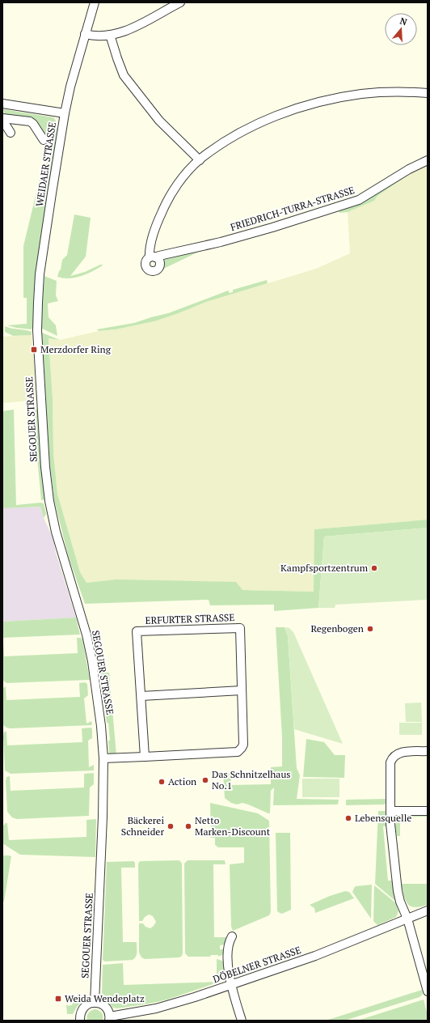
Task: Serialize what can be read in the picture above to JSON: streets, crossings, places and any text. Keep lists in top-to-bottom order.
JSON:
{
  "streets": {
    "street": [
      "WEIDAER STRASSE",
      "FRIEDRICH-TURRA-STRASSE",
      "SEGOUER STRASSE",
      "ERFURTER STRASSE",
      "DÖBELNER STRASSE"
    ]
  },
  "crossings": [
    ["WEIDAER STRASSE", "SEGOUER STRASSE"],
    ["SEGOUER STRASSE", "ERFURTER STRASSE"]
  ],
  "places": {
    "transit": ["Merzdorfer Ring", "Weida Wendeplatz"],
    "other": [
      "Kampfsportzentrum",
      "Regenbogen",
      "Das Schnitzelhaus No.1",
      "Action",
      "Lebensquelle",
      "Bäckerei Schneider",
      "Netto Marken-Discount"
    ]
  },
  "north": "top"
}
